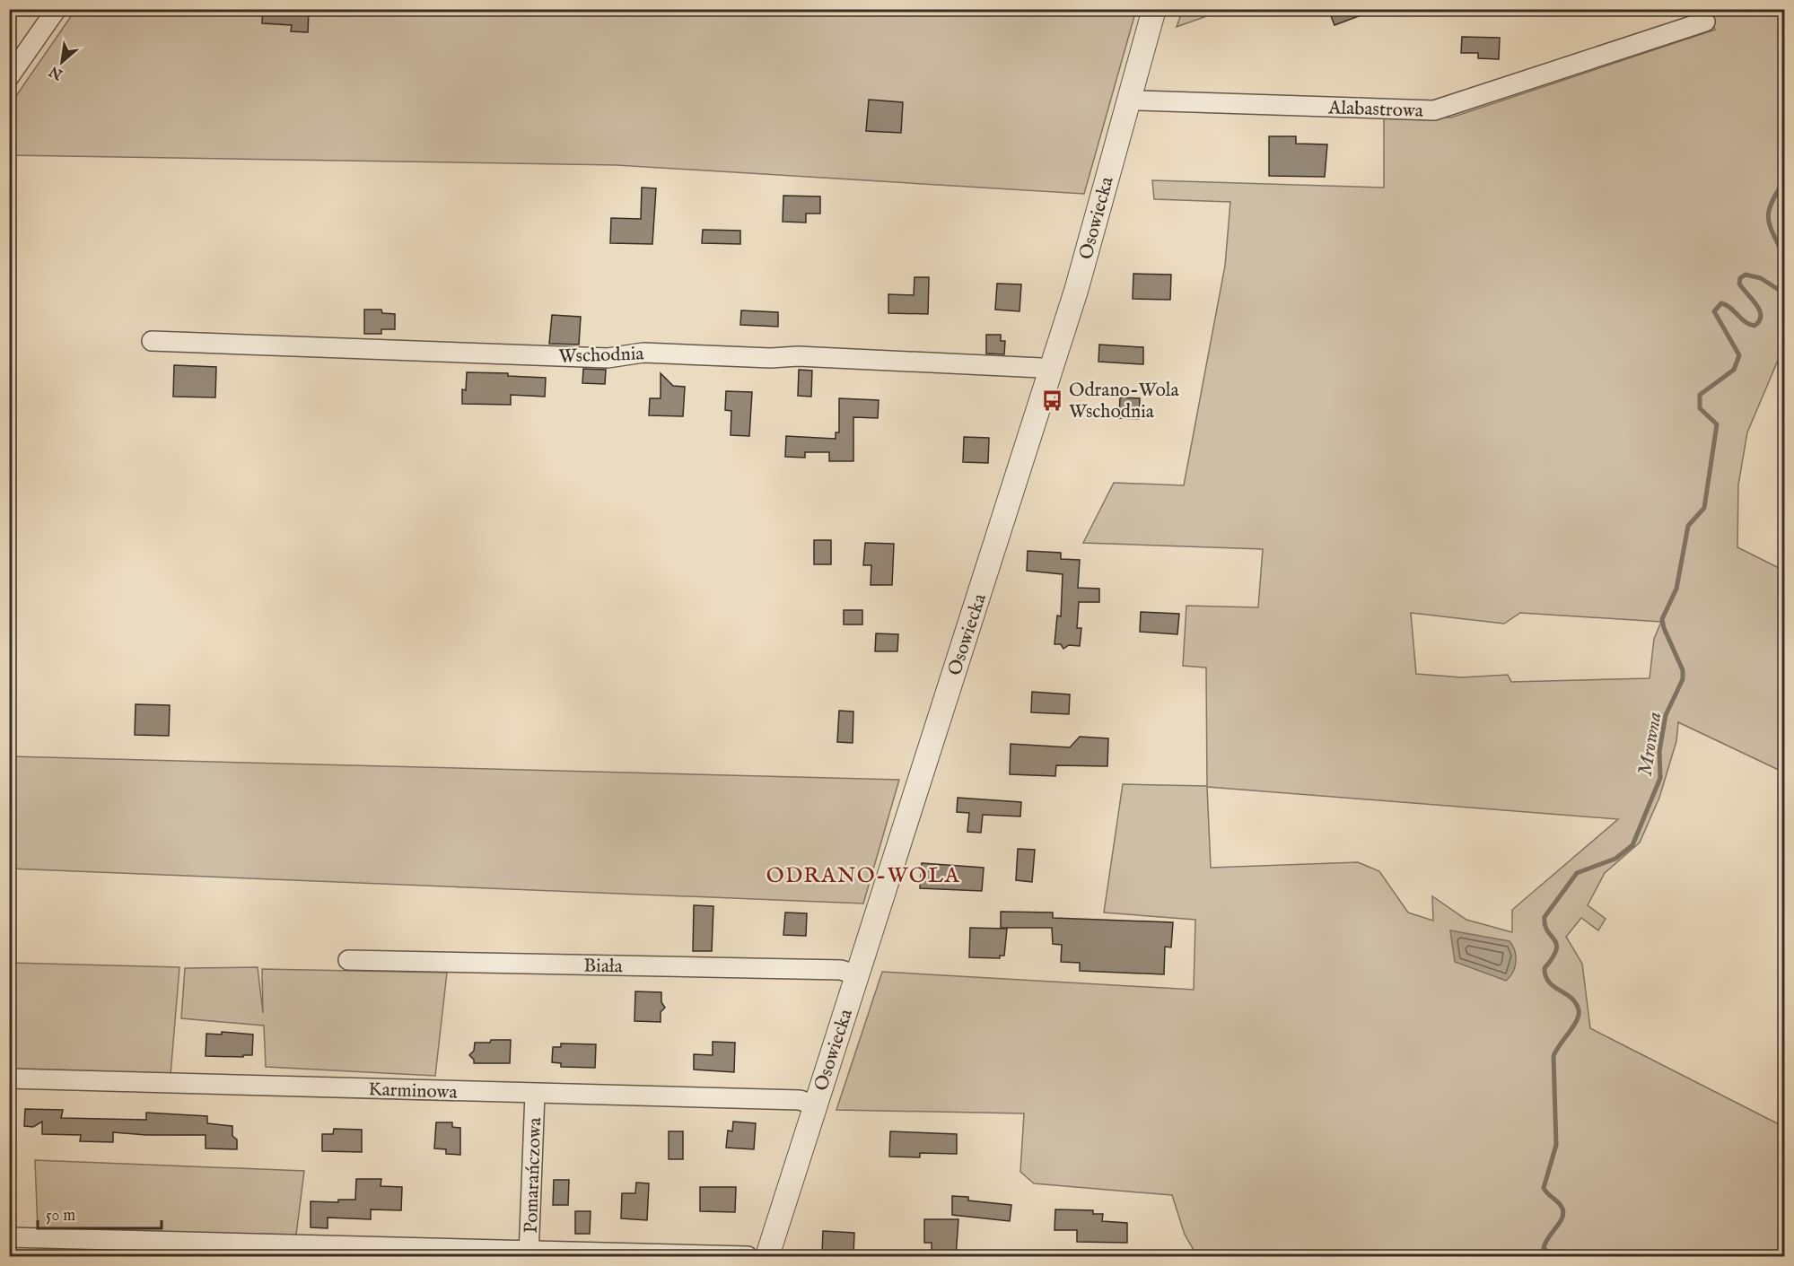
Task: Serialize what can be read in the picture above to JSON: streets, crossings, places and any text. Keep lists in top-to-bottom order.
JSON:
{
  "streets": {
    "street": [
      "Alabastrowa",
      "Osowiecka",
      "Wschodnia",
      "Biała",
      "Karminowa",
      "Pomarańczowa"
    ]
  },
  "crossings": [
    ["Alabastrowa", "Osowiecka"],
    ["Osowiecka", "Wschodnia"],
    ["Osowiecka", "Biała"],
    ["Osowiecka", "Karminowa"],
    ["Karminowa", "Pomarańczowa"]
  ],
  "districts": ["ODRANO-WOLA"],
  "water": ["Mrowna"],
  "places": {
    "bus stop": ["Odrano-Wola Wschodnia"]
  },
  "scale_bar": "50 m",
  "north": "bottom left"
}
